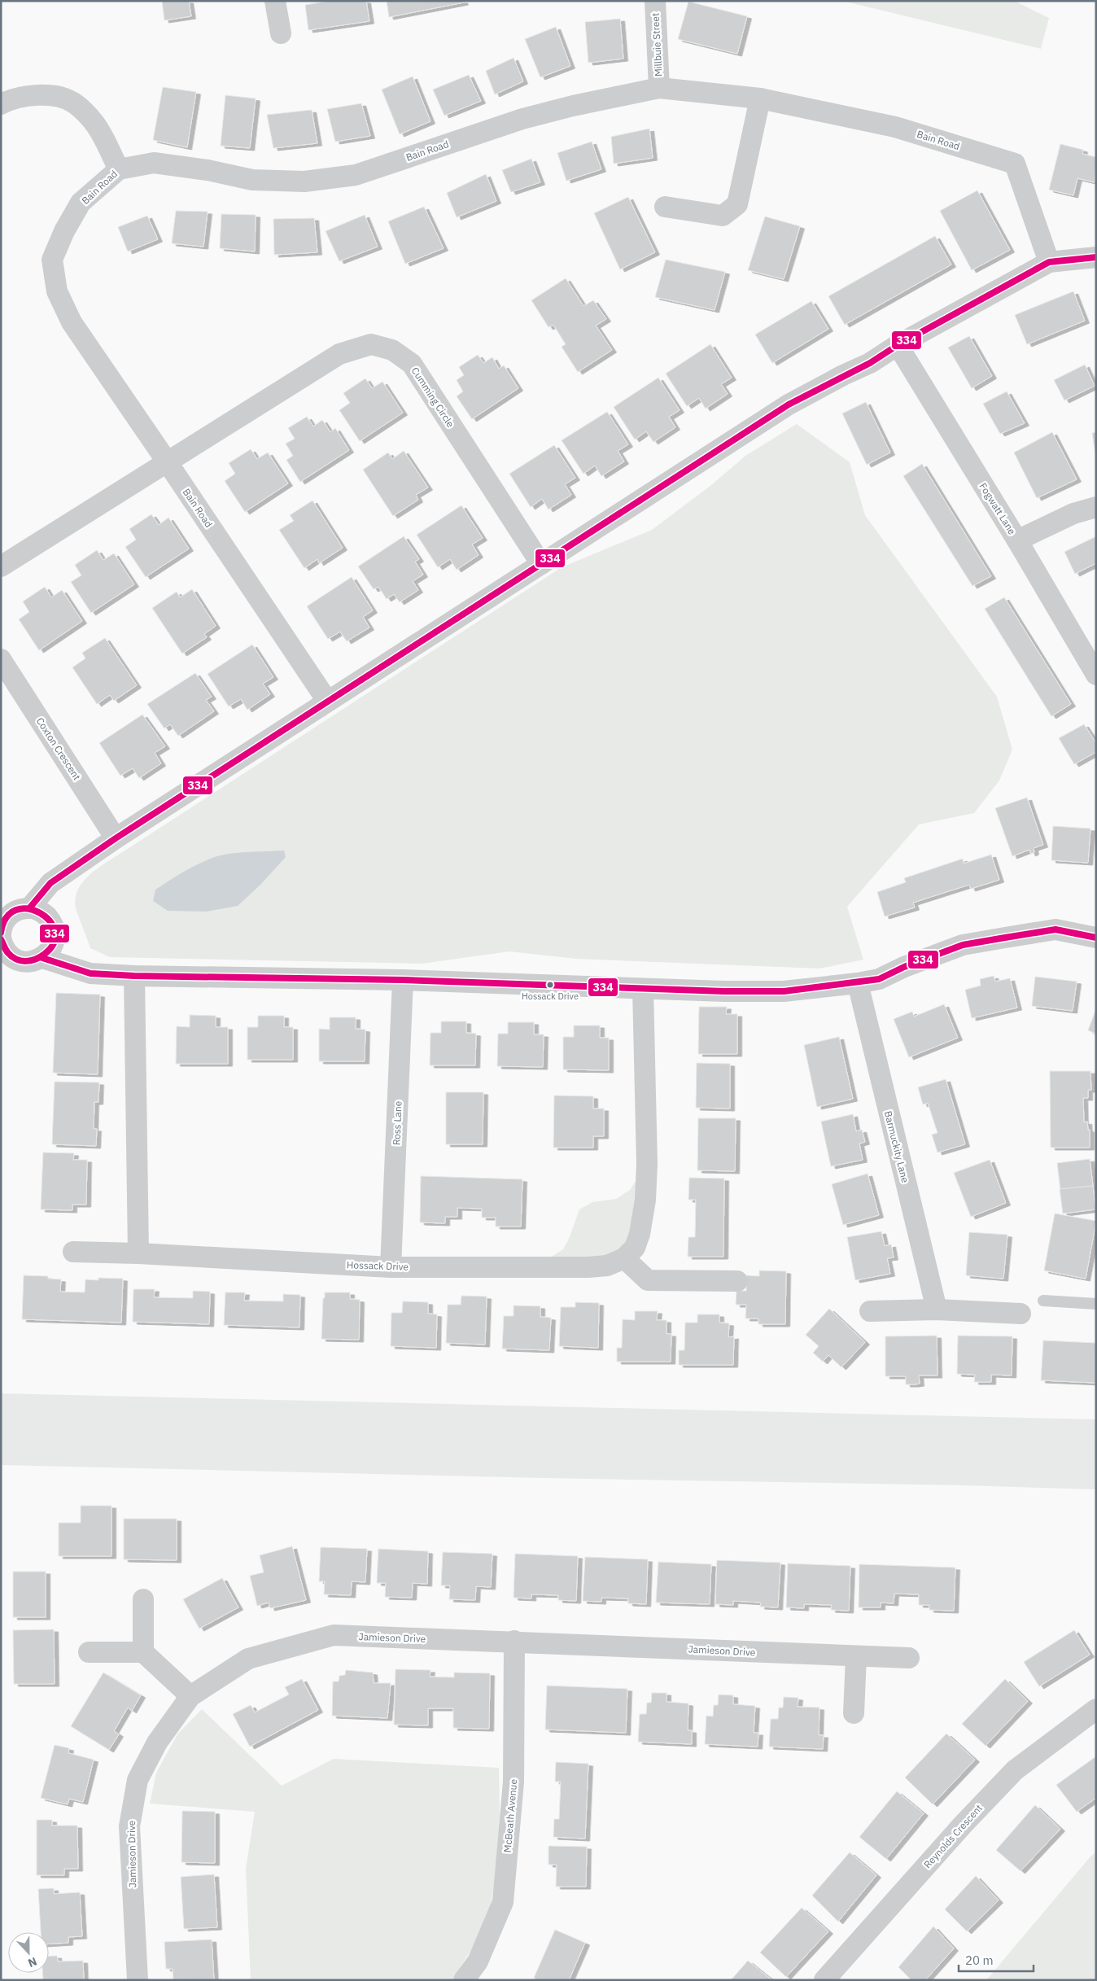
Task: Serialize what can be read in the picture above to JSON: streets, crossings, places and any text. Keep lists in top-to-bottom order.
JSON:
{
  "streets": {
    "street": [
      "Millbuie Street",
      "Bain Road",
      "Cumming Circle",
      "Fogwatt Lane",
      "Coxton Crescent",
      "Ross Lane",
      "Barmuckity Lane",
      "Hossack Drive",
      "Jamieson Drive",
      "McBeath Avenue",
      "Reynolds Crescent"
    ]
  },
  "crossings": [
    ["Millbuie Street", "Bain Road"],
    ["Bain Road", "Cumming Circle"],
    ["Ross Lane", "Hossack Drive"],
    ["Jamieson Drive", "McBeath Avenue"]
  ],
  "places": ["Hossack Drive"],
  "lines": ["transit line 334"],
  "scale_bar": "20 m",
  "north": "bottom"
}
